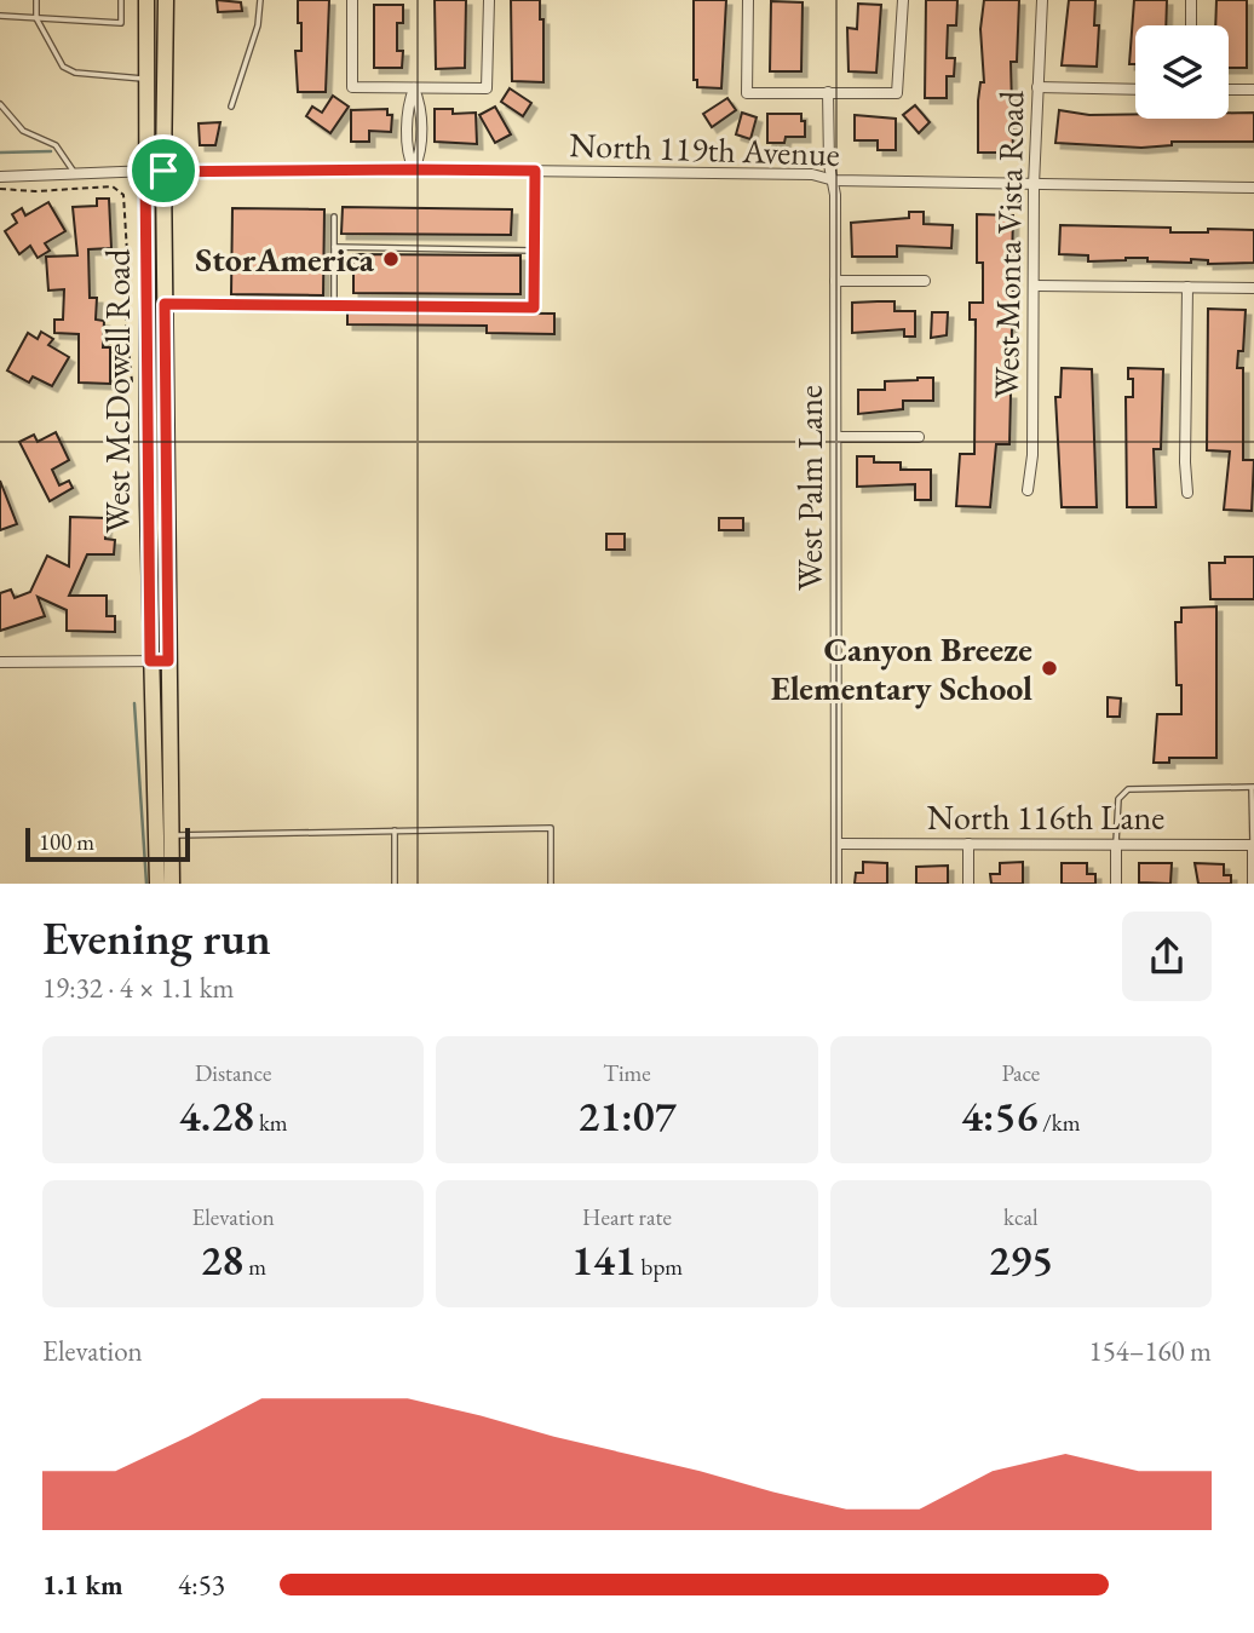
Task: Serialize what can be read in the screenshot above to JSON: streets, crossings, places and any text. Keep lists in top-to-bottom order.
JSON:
{
  "streets": {
    "main road": ["West McDowell Road"],
    "street": [
      "North 119th Avenue",
      "West Monta Vista Road",
      "West Palm Lane",
      "North 116th Lane"
    ]
  },
  "crossings": [
    ["North 119th Avenue", "West Monta Vista Road"],
    ["North 119th Avenue", "West McDowell Road"],
    ["North 119th Avenue", "West Palm Lane"],
    ["West Palm Lane", "North 116th Lane"]
  ],
  "places": ["StorAmerica", "Canyon Breeze Elementary School"],
  "scale_bar": "100 m",
  "page": {
    "scale": "100 m",
    "heading": ["Evening run", "19:32 · 4 × 1.1 km"],
    "stats": [
      ["Distance", "4.28 km"],
      ["Time", "21:07"],
      ["Pace", "4:56 /km"],
      ["Elevation", "28 m"],
      ["Heart rate", "141 bpm"],
      ["kcal", "295"]
    ],
    "chart": ["Elevation", "154–160 m"],
    "list": [
      {
        "name": "1.1 km",
        "note": "4:53"
      }
    ]
  }
}
